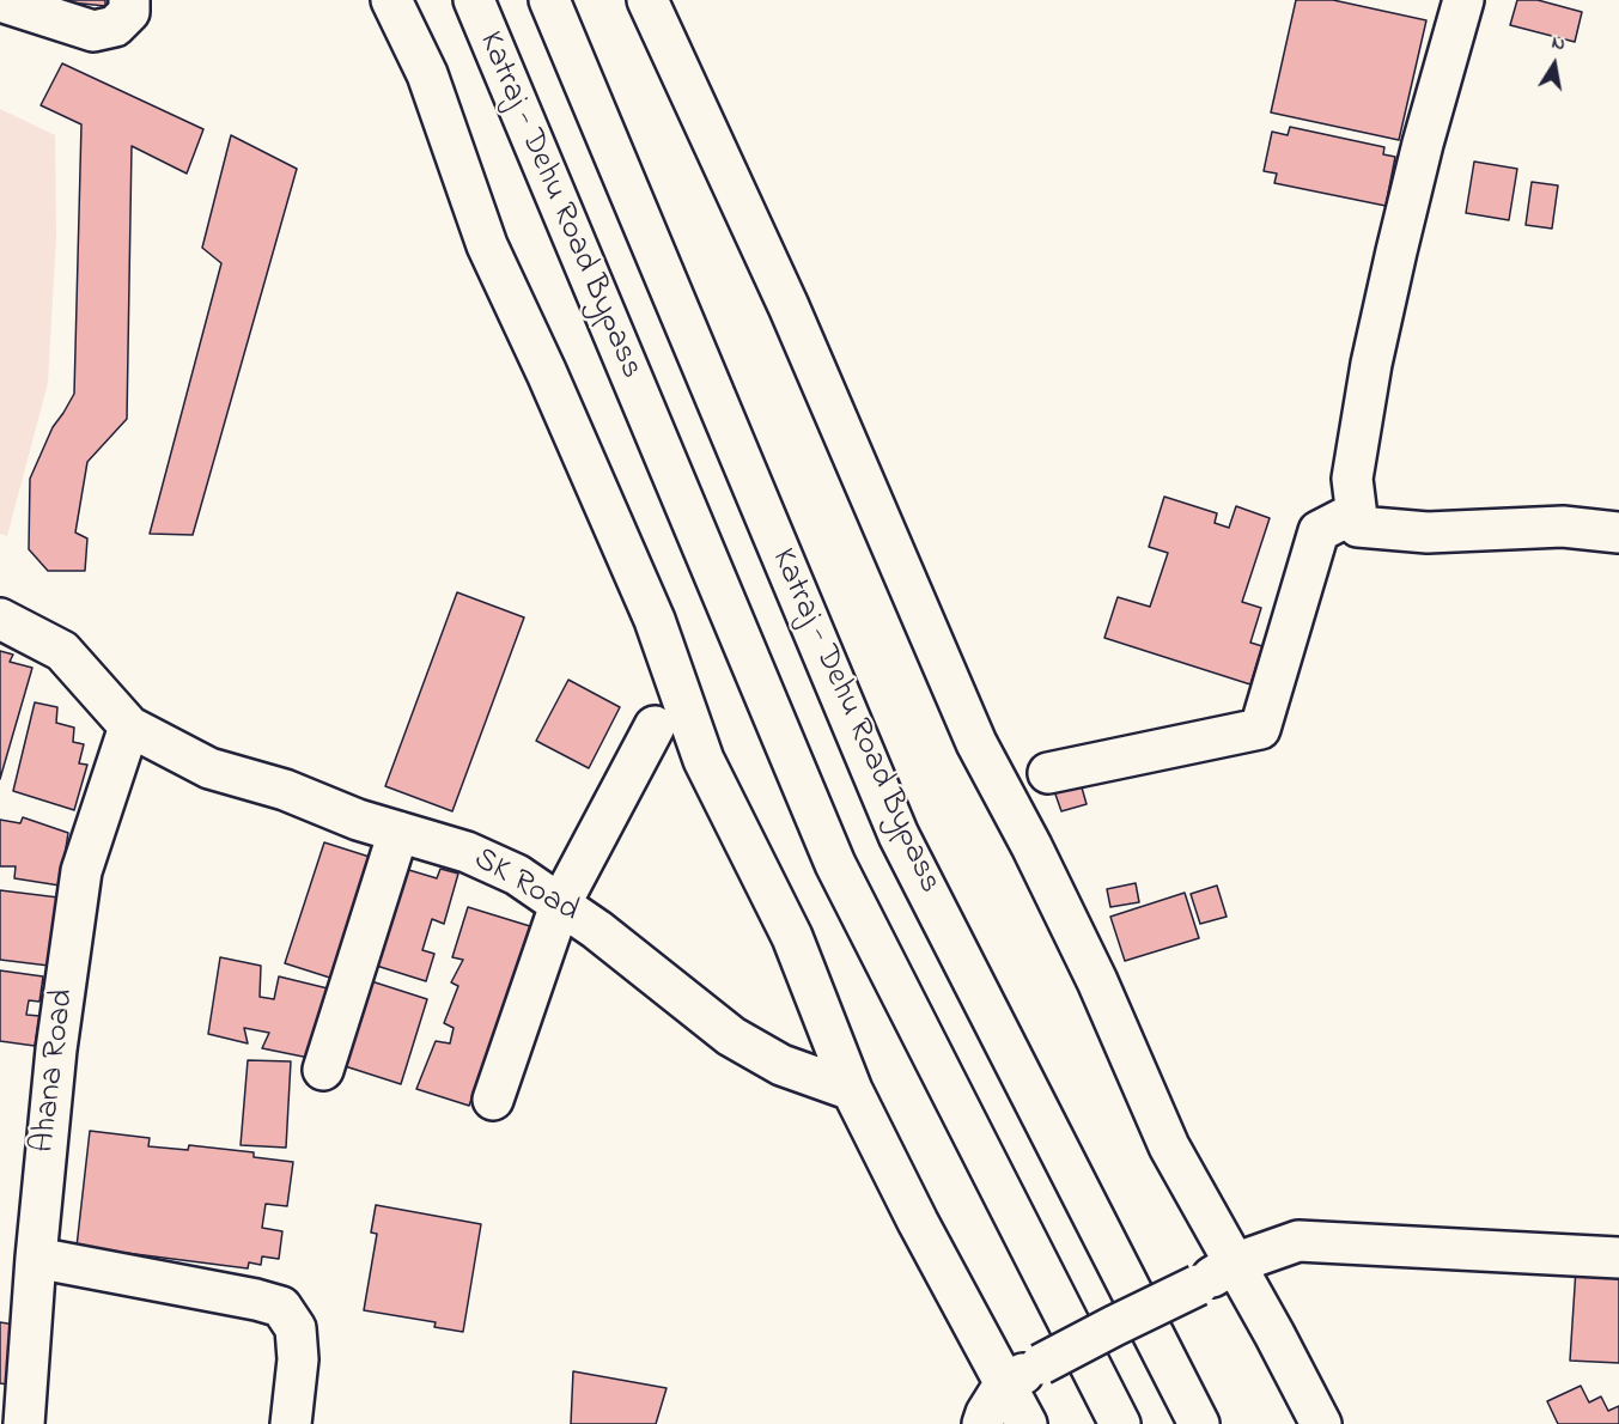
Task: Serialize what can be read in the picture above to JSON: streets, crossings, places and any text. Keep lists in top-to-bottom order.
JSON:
{
  "streets": {
    "main road": ["Katraj - Dehu Road Bypass", "SK Road", "Ahana Road"]
  },
  "crossings": [
    ["SK Road", "Ahana Road"]
  ],
  "north": "top"
}
